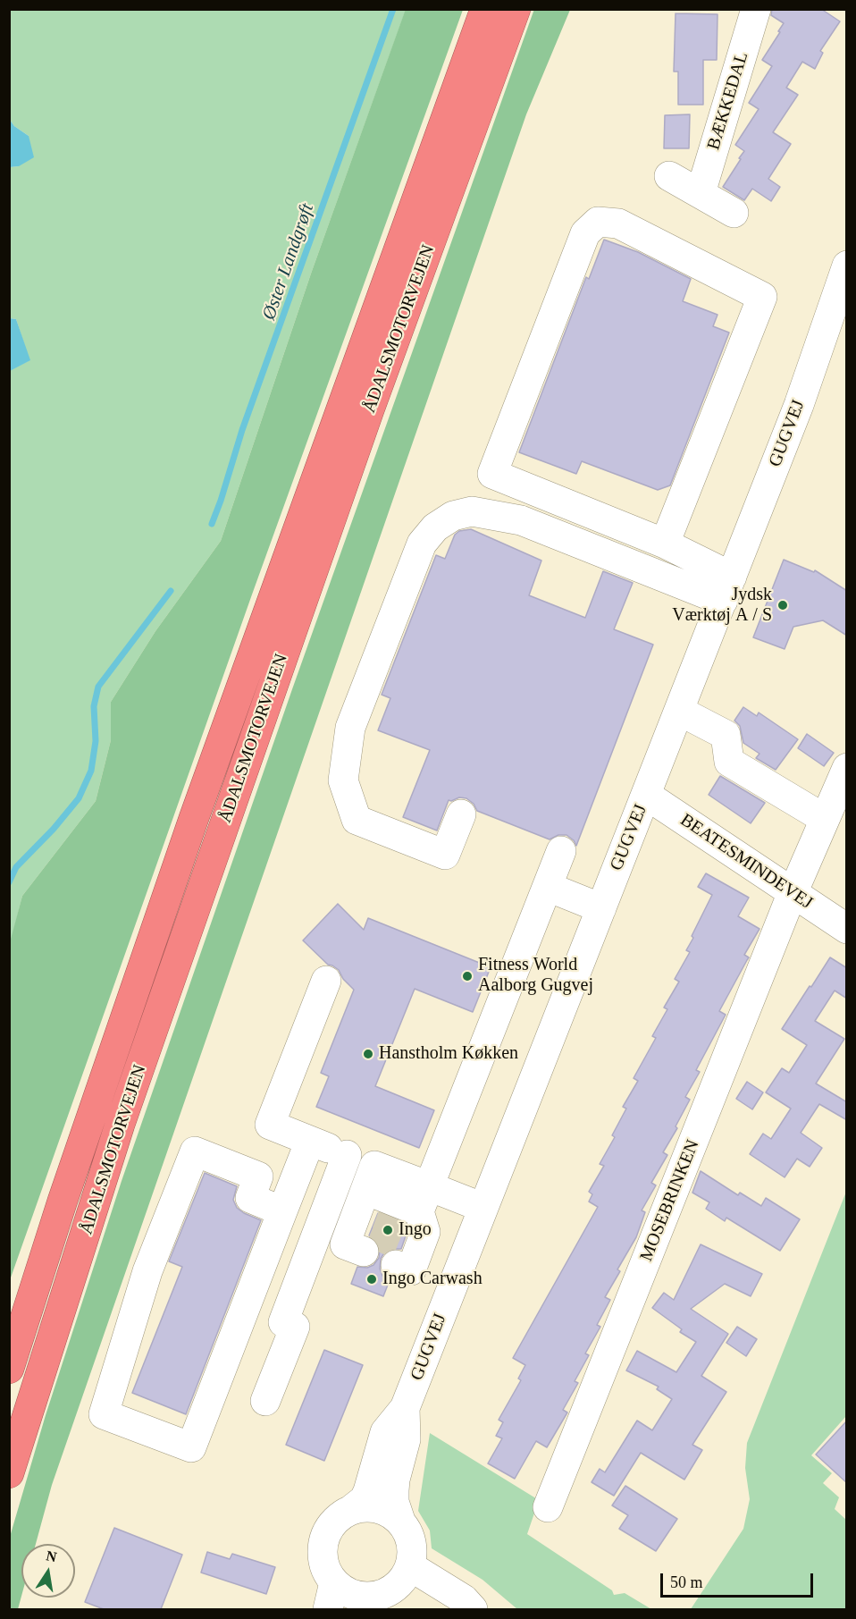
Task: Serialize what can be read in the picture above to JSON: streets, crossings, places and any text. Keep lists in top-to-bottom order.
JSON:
{
  "streets": {
    "highway": ["ÅDALSMOTORVEJEN"],
    "street": [
      "BÆKKEDAL",
      "GUGVEJ",
      "BEATESMINDEVEJ",
      "MOSEBRINKEN"
    ]
  },
  "crossings": [
    ["GUGVEJ", "BEATESMINDEVEJ"],
    ["BEATESMINDEVEJ", "MOSEBRINKEN"]
  ],
  "water": ["Øster Landgrøft"],
  "places": [
    "Jydsk Værktøj A / S",
    "Fitness World Aalborg Gugvej",
    "Hanstholm Køkken",
    "Ingo",
    "Ingo Carwash"
  ],
  "scale_bar": "50 m",
  "north": "top"
}
